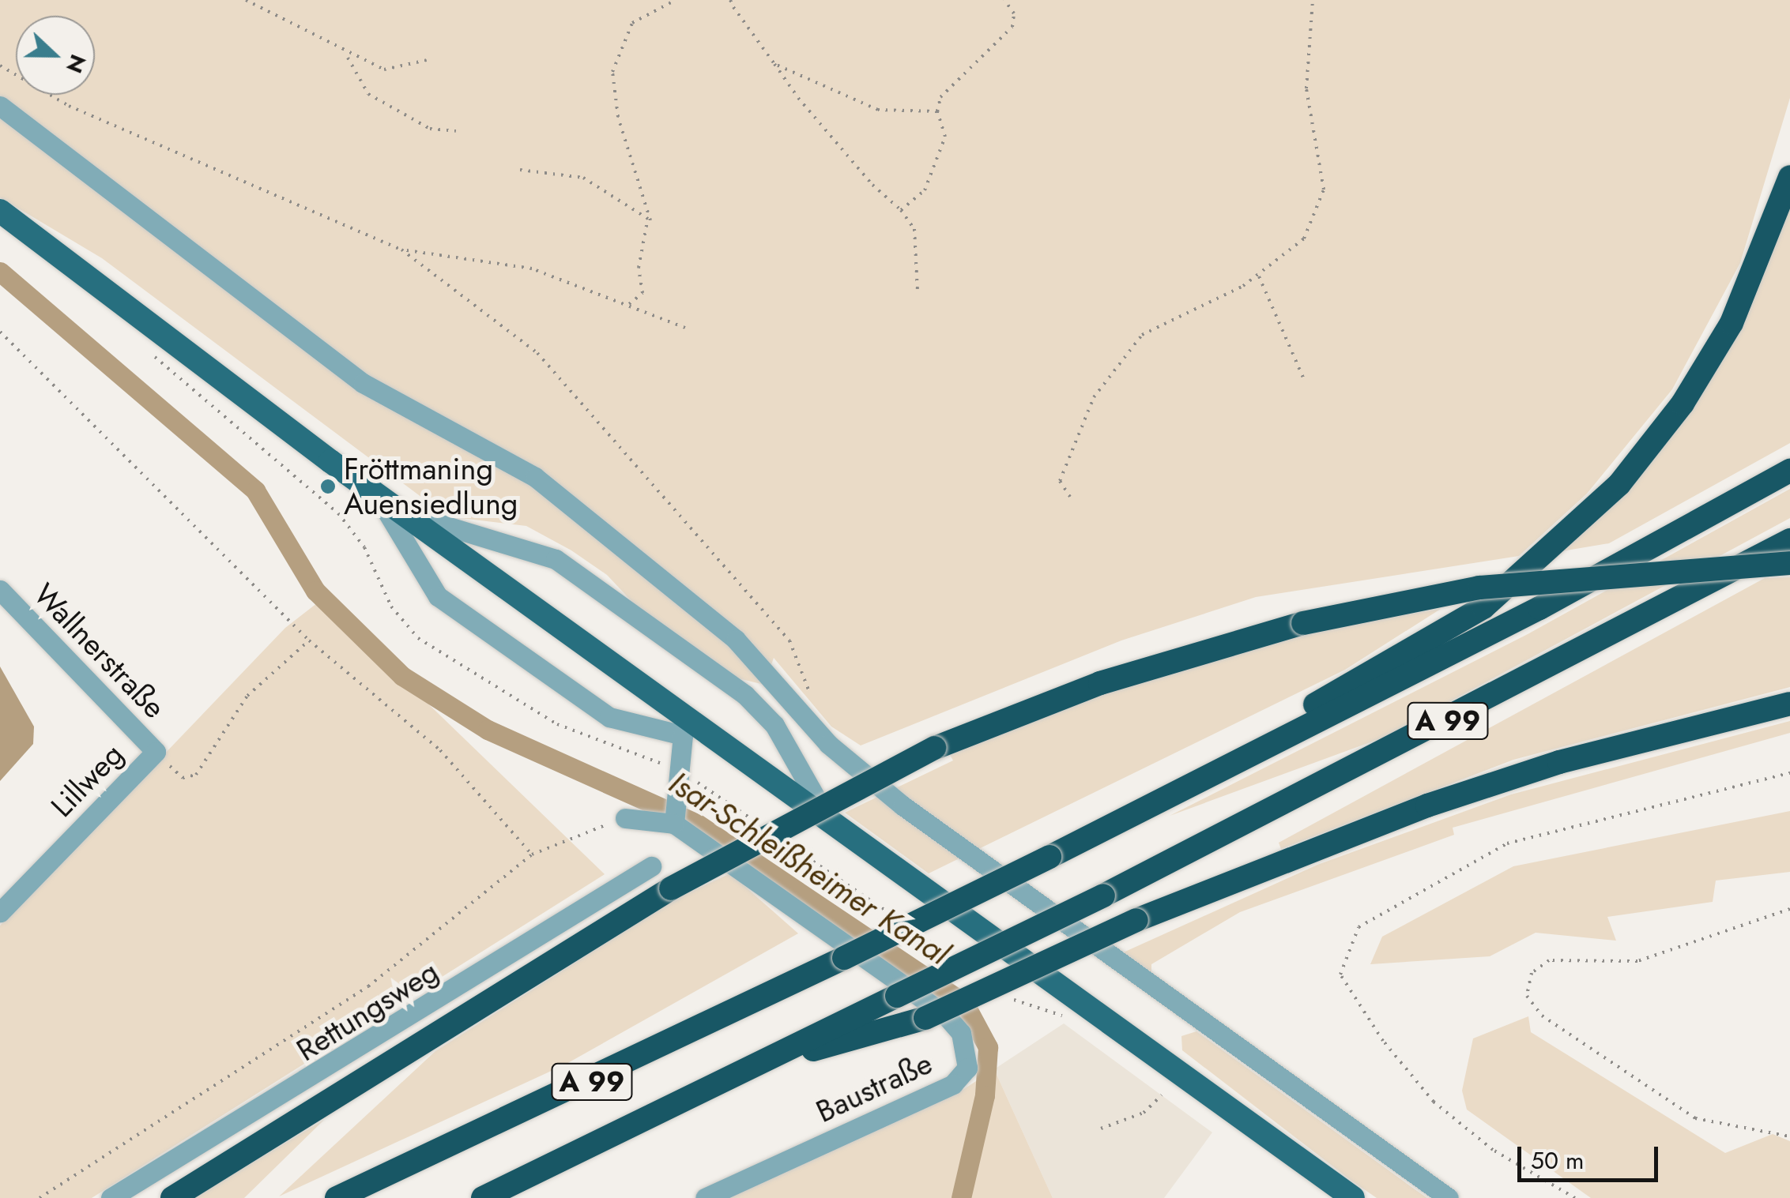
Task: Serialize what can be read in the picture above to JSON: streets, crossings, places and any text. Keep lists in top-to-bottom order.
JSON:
{
  "streets": {
    "highway": ["A 99"],
    "street": [
      "Wallnerstraße",
      "Lillweg",
      "Rettungsweg",
      "Baustraße"
    ]
  },
  "crossings": [
    ["Wallnerstraße", "Lillweg"]
  ],
  "water": ["Isar-Schleißheimer Kanal"],
  "places": ["Fröttmaning Auensiedlung"],
  "scale_bar": "50 m",
  "north": "right"
}
